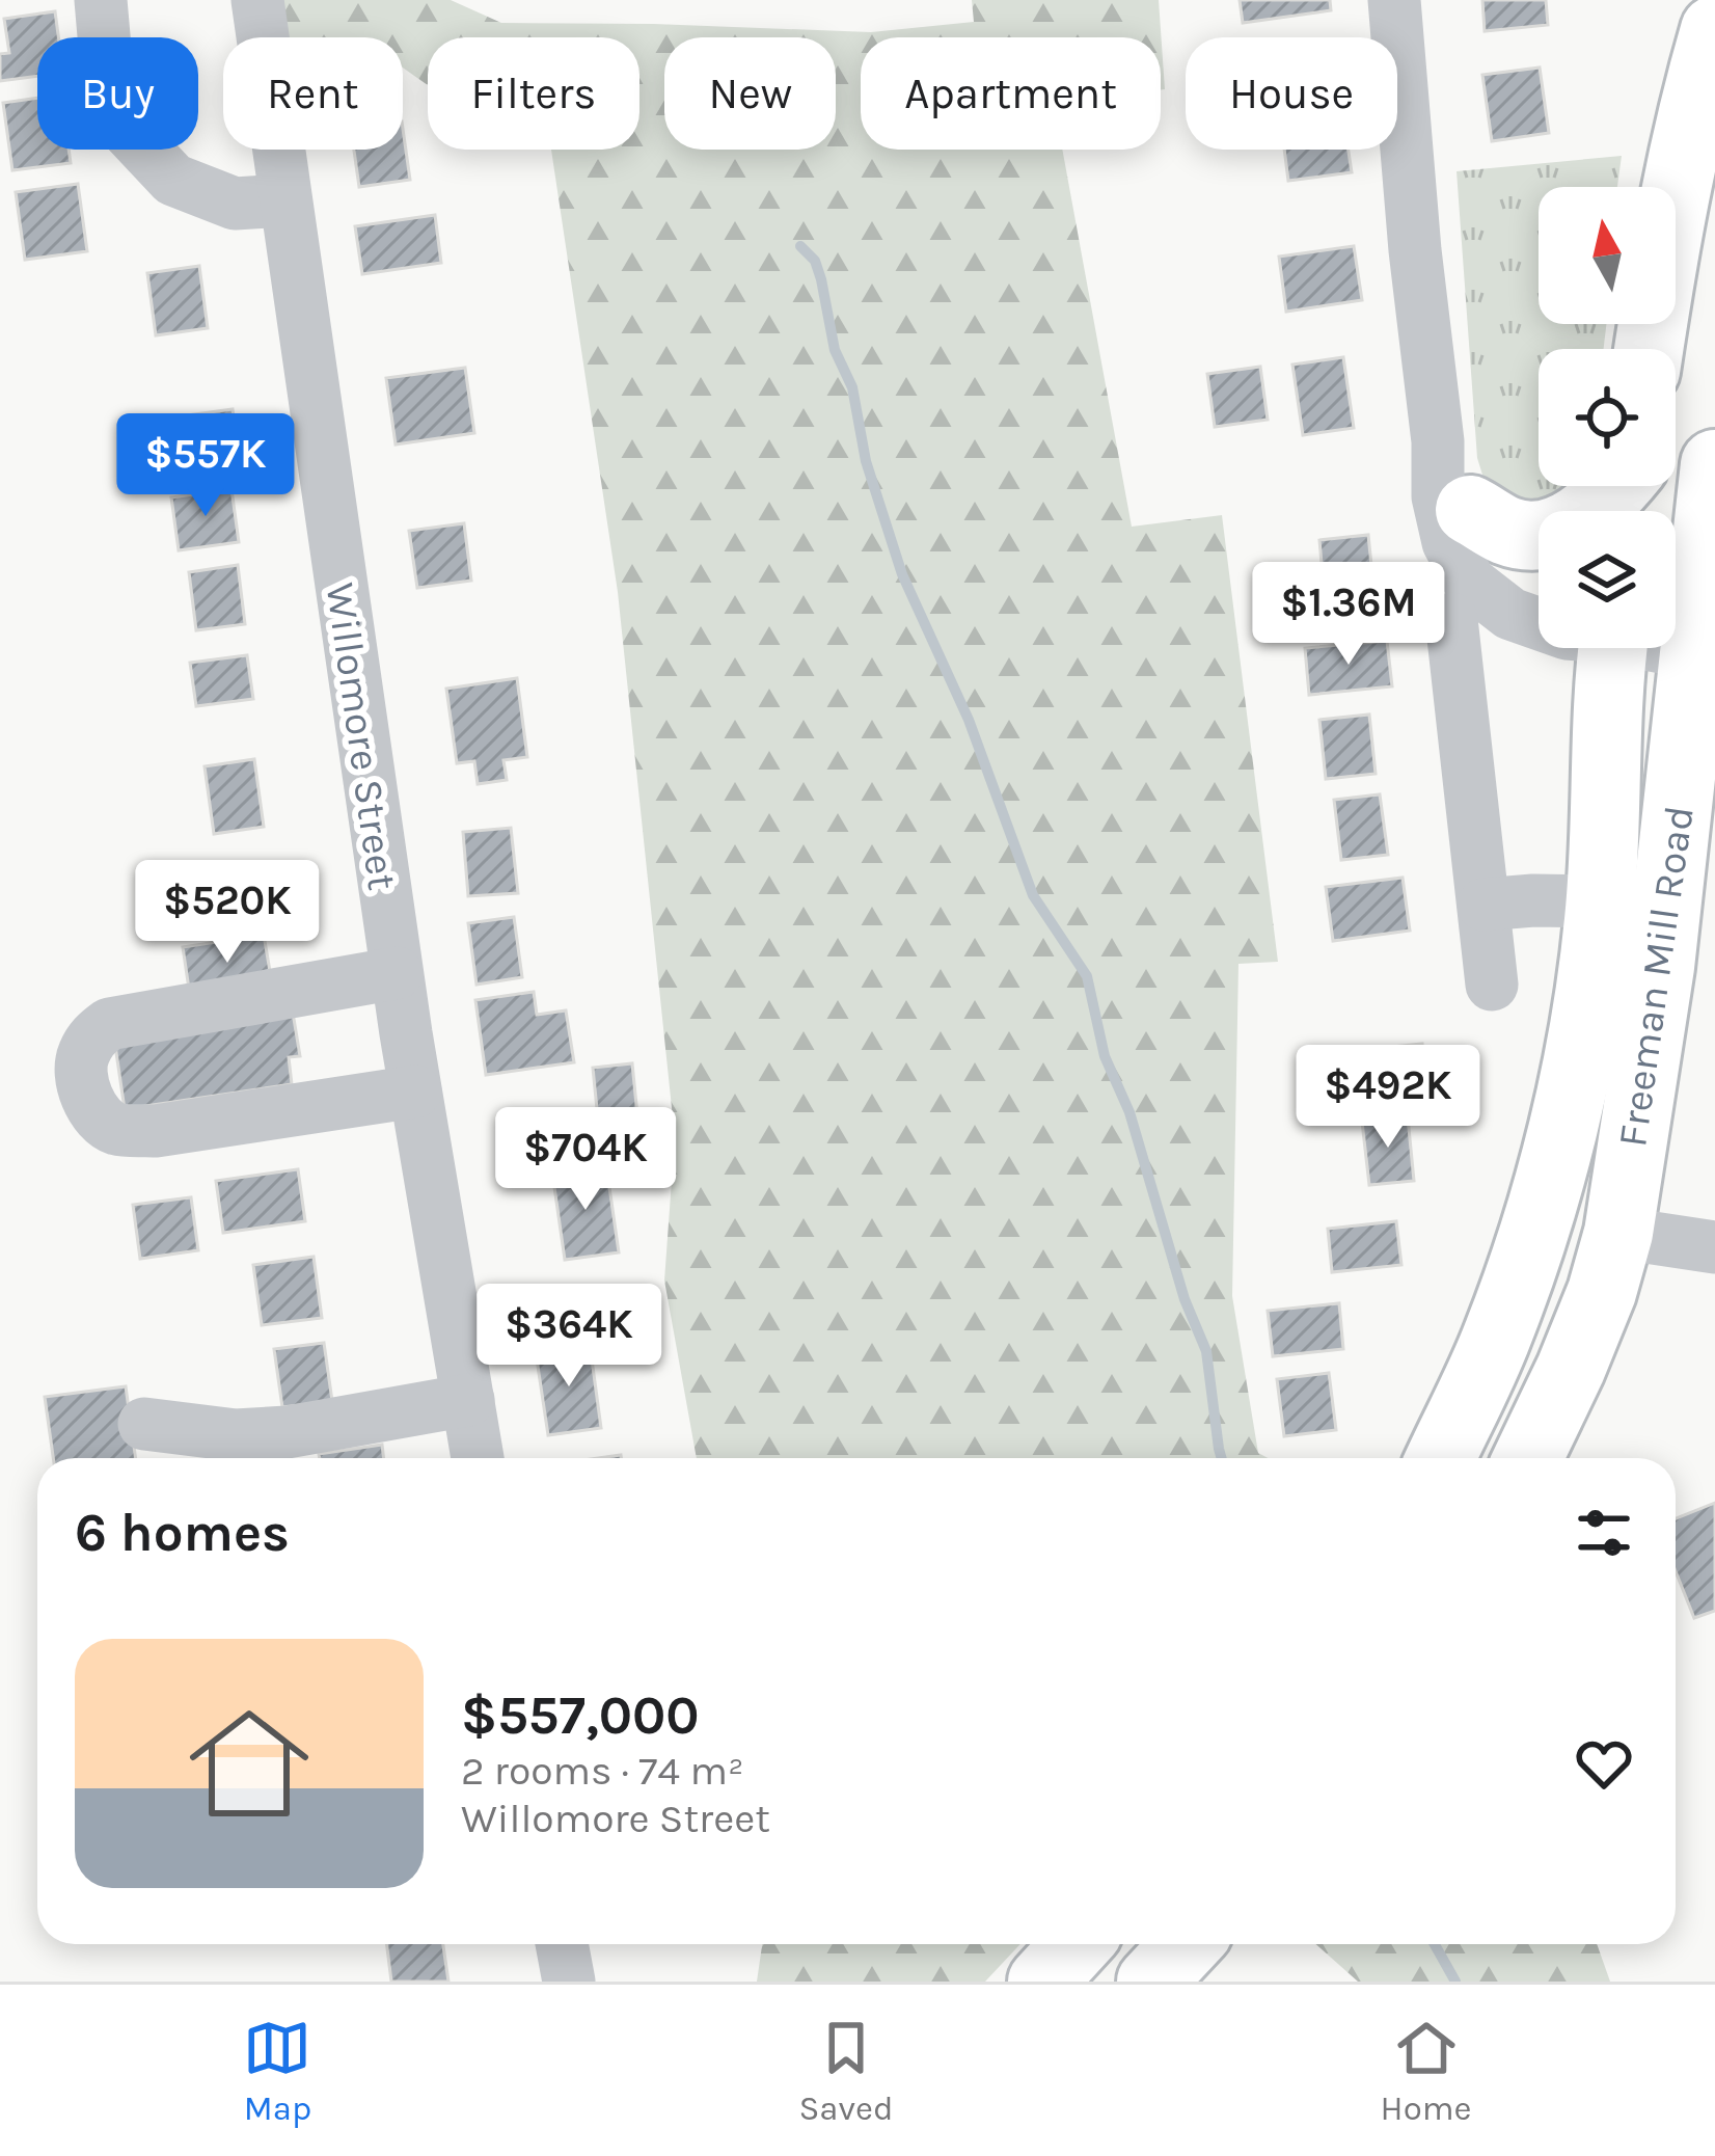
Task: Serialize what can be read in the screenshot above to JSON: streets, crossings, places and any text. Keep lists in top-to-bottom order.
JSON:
{
  "streets": {
    "main road": ["Freeman Mill Road"],
    "street": ["Willomore Street"]
  },
  "north": "top",
  "page": {
    "chip": [
      "Buy",
      "Rent",
      "Filters",
      "New",
      "Apartment",
      "House"
    ],
    "price": [
      "$557K",
      "$1.36M",
      "$520K",
      "$492K",
      "$704K",
      "$364K"
    ],
    "heading": "6 homes",
    "list": [
      {
        "name": "$557,000",
        "note": "2 rooms · 74 m² · Willomore Street"
      }
    ],
    "tabs": ["Map", "Saved", "Home"]
  }
}
